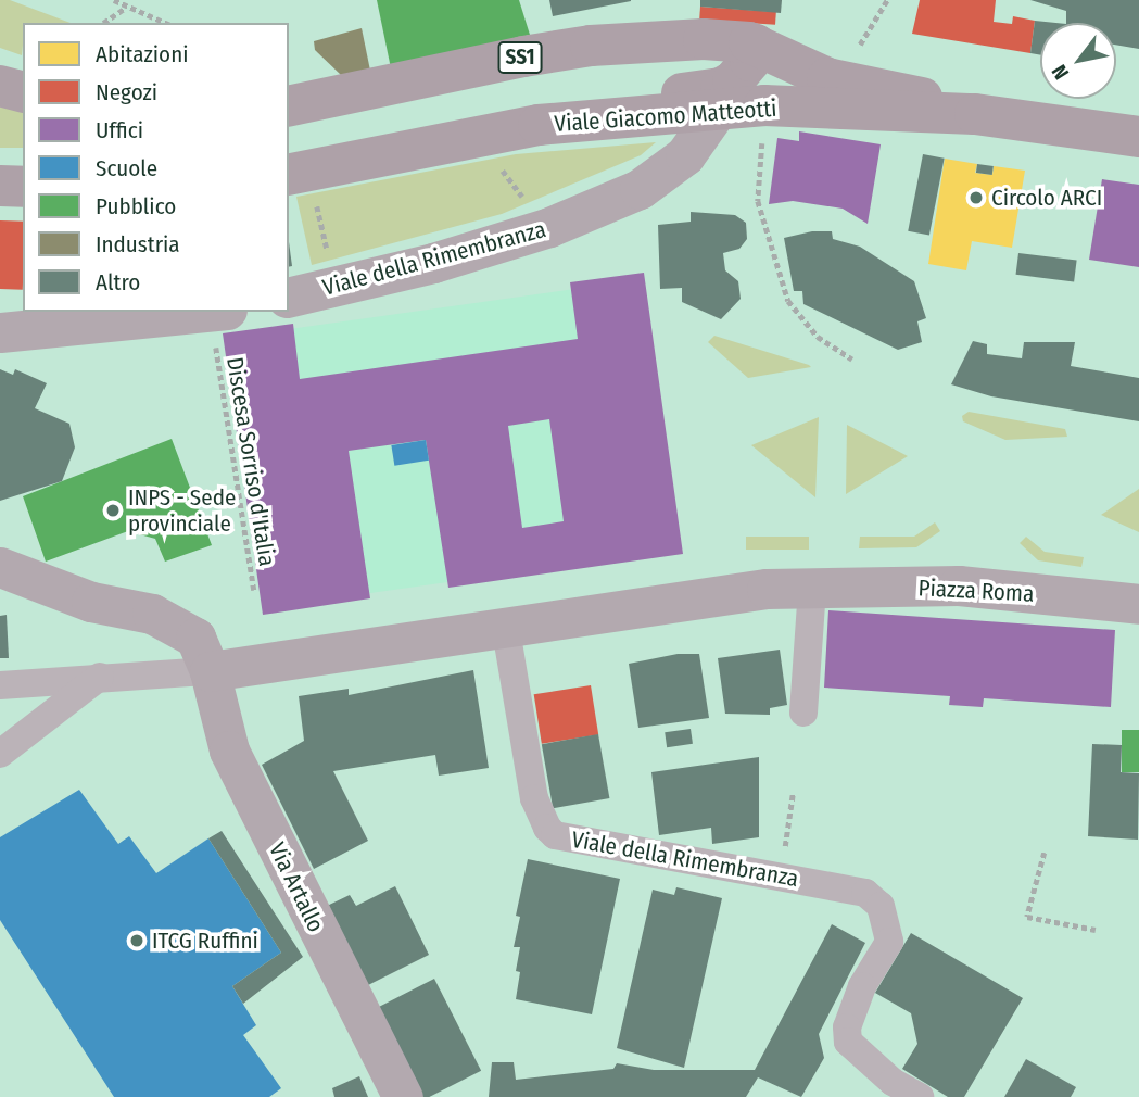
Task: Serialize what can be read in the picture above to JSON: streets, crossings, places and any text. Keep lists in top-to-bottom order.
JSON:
{
  "streets": {
    "main road": ["SS1", "Viale Giacomo Matteotti"],
    "street": ["Viale della Rimembranza", "Piazza Roma", "Via Artallo"],
    "path": ["Discesa Sorriso d'Italia"]
  },
  "crossings": [
    ["SS1", "Viale Giacomo Matteotti"],
    ["SS1", "Viale della Rimembranza"],
    ["Viale Giacomo Matteotti", "Viale della Rimembranza"],
    ["Viale della Rimembranza", "Piazza Roma"]
  ],
  "places": ["Circolo ARCI", "INPS - Sede provinciale", "ITCG Ruffini"],
  "legend": [
    "Abitazioni",
    "Negozi",
    "Uffici",
    "Scuole",
    "Pubblico",
    "Industria",
    "Altro"
  ],
  "north": "bottom left"
}
